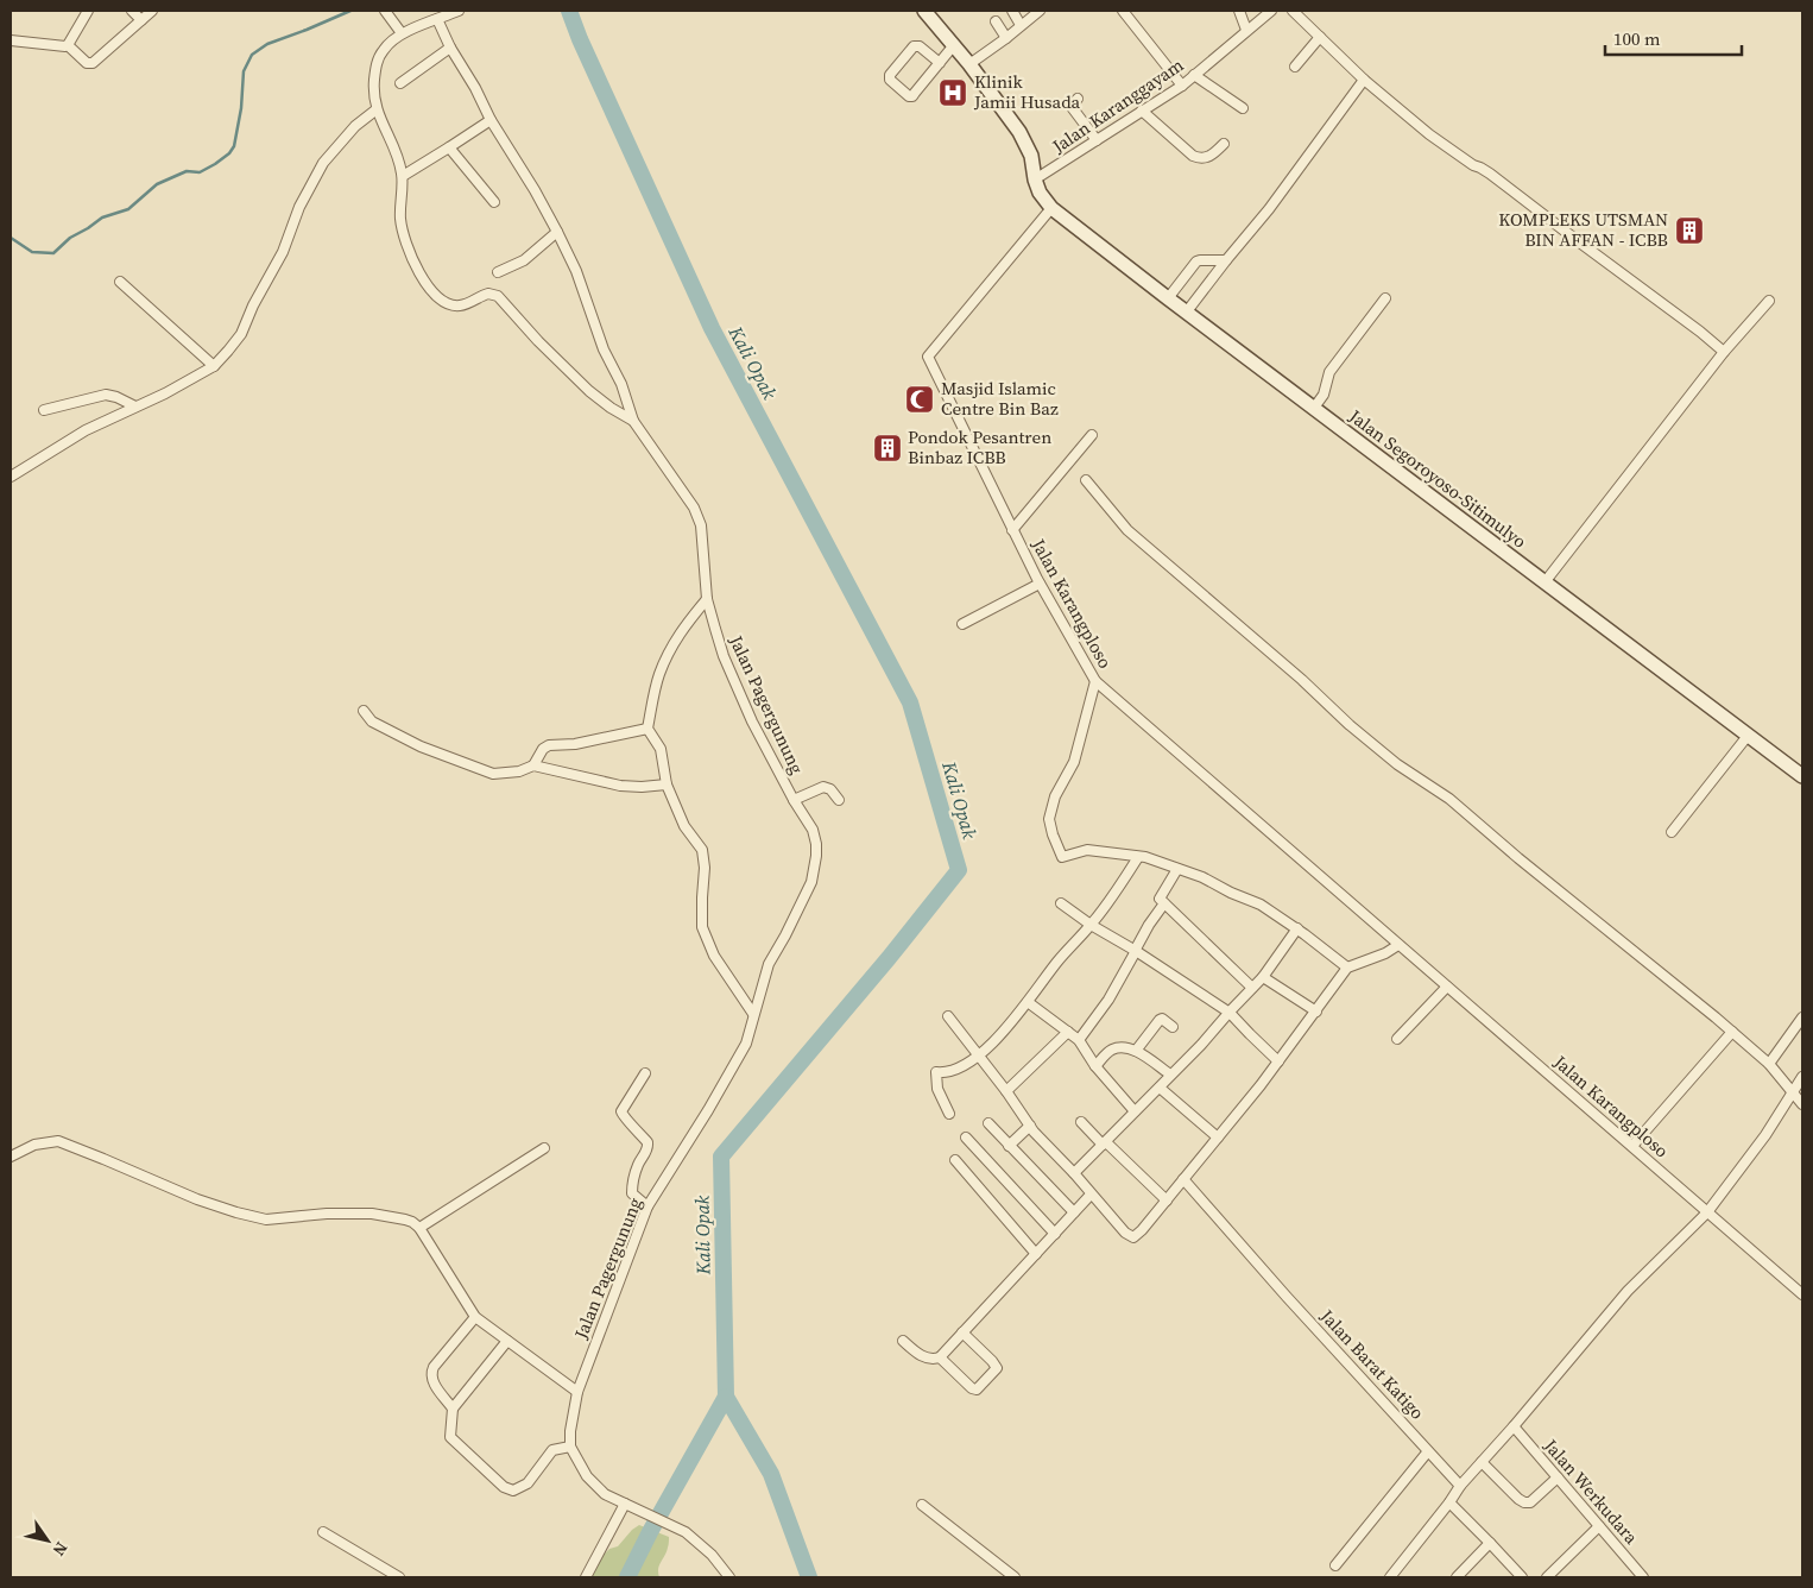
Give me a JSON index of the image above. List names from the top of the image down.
{
  "streets": {
    "main road": ["Jalan Segoroyoso-Sitimulyo"],
    "street": [
      "Jalan Karanggayam",
      "Jalan Karangploso",
      "Jalan Pagergunung",
      "Jalan Barat Katigo",
      "Jalan Werkudara"
    ]
  },
  "crossings": [
    ["Jalan Segoroyoso-Sitimulyo", "Jalan Karangploso"]
  ],
  "water": ["Kali Opak"],
  "places": {
    "hospital": ["Klinik Jamii Husada"],
    "building": ["KOMPLEKS UTSMAN BIN AFFAN - ICBB", "Pondok Pesantren Binbaz ICBB"],
    "mosque": ["Masjid Islamic Centre Bin Baz"]
  },
  "scale_bar": "100 m",
  "north": "bottom right"
}
